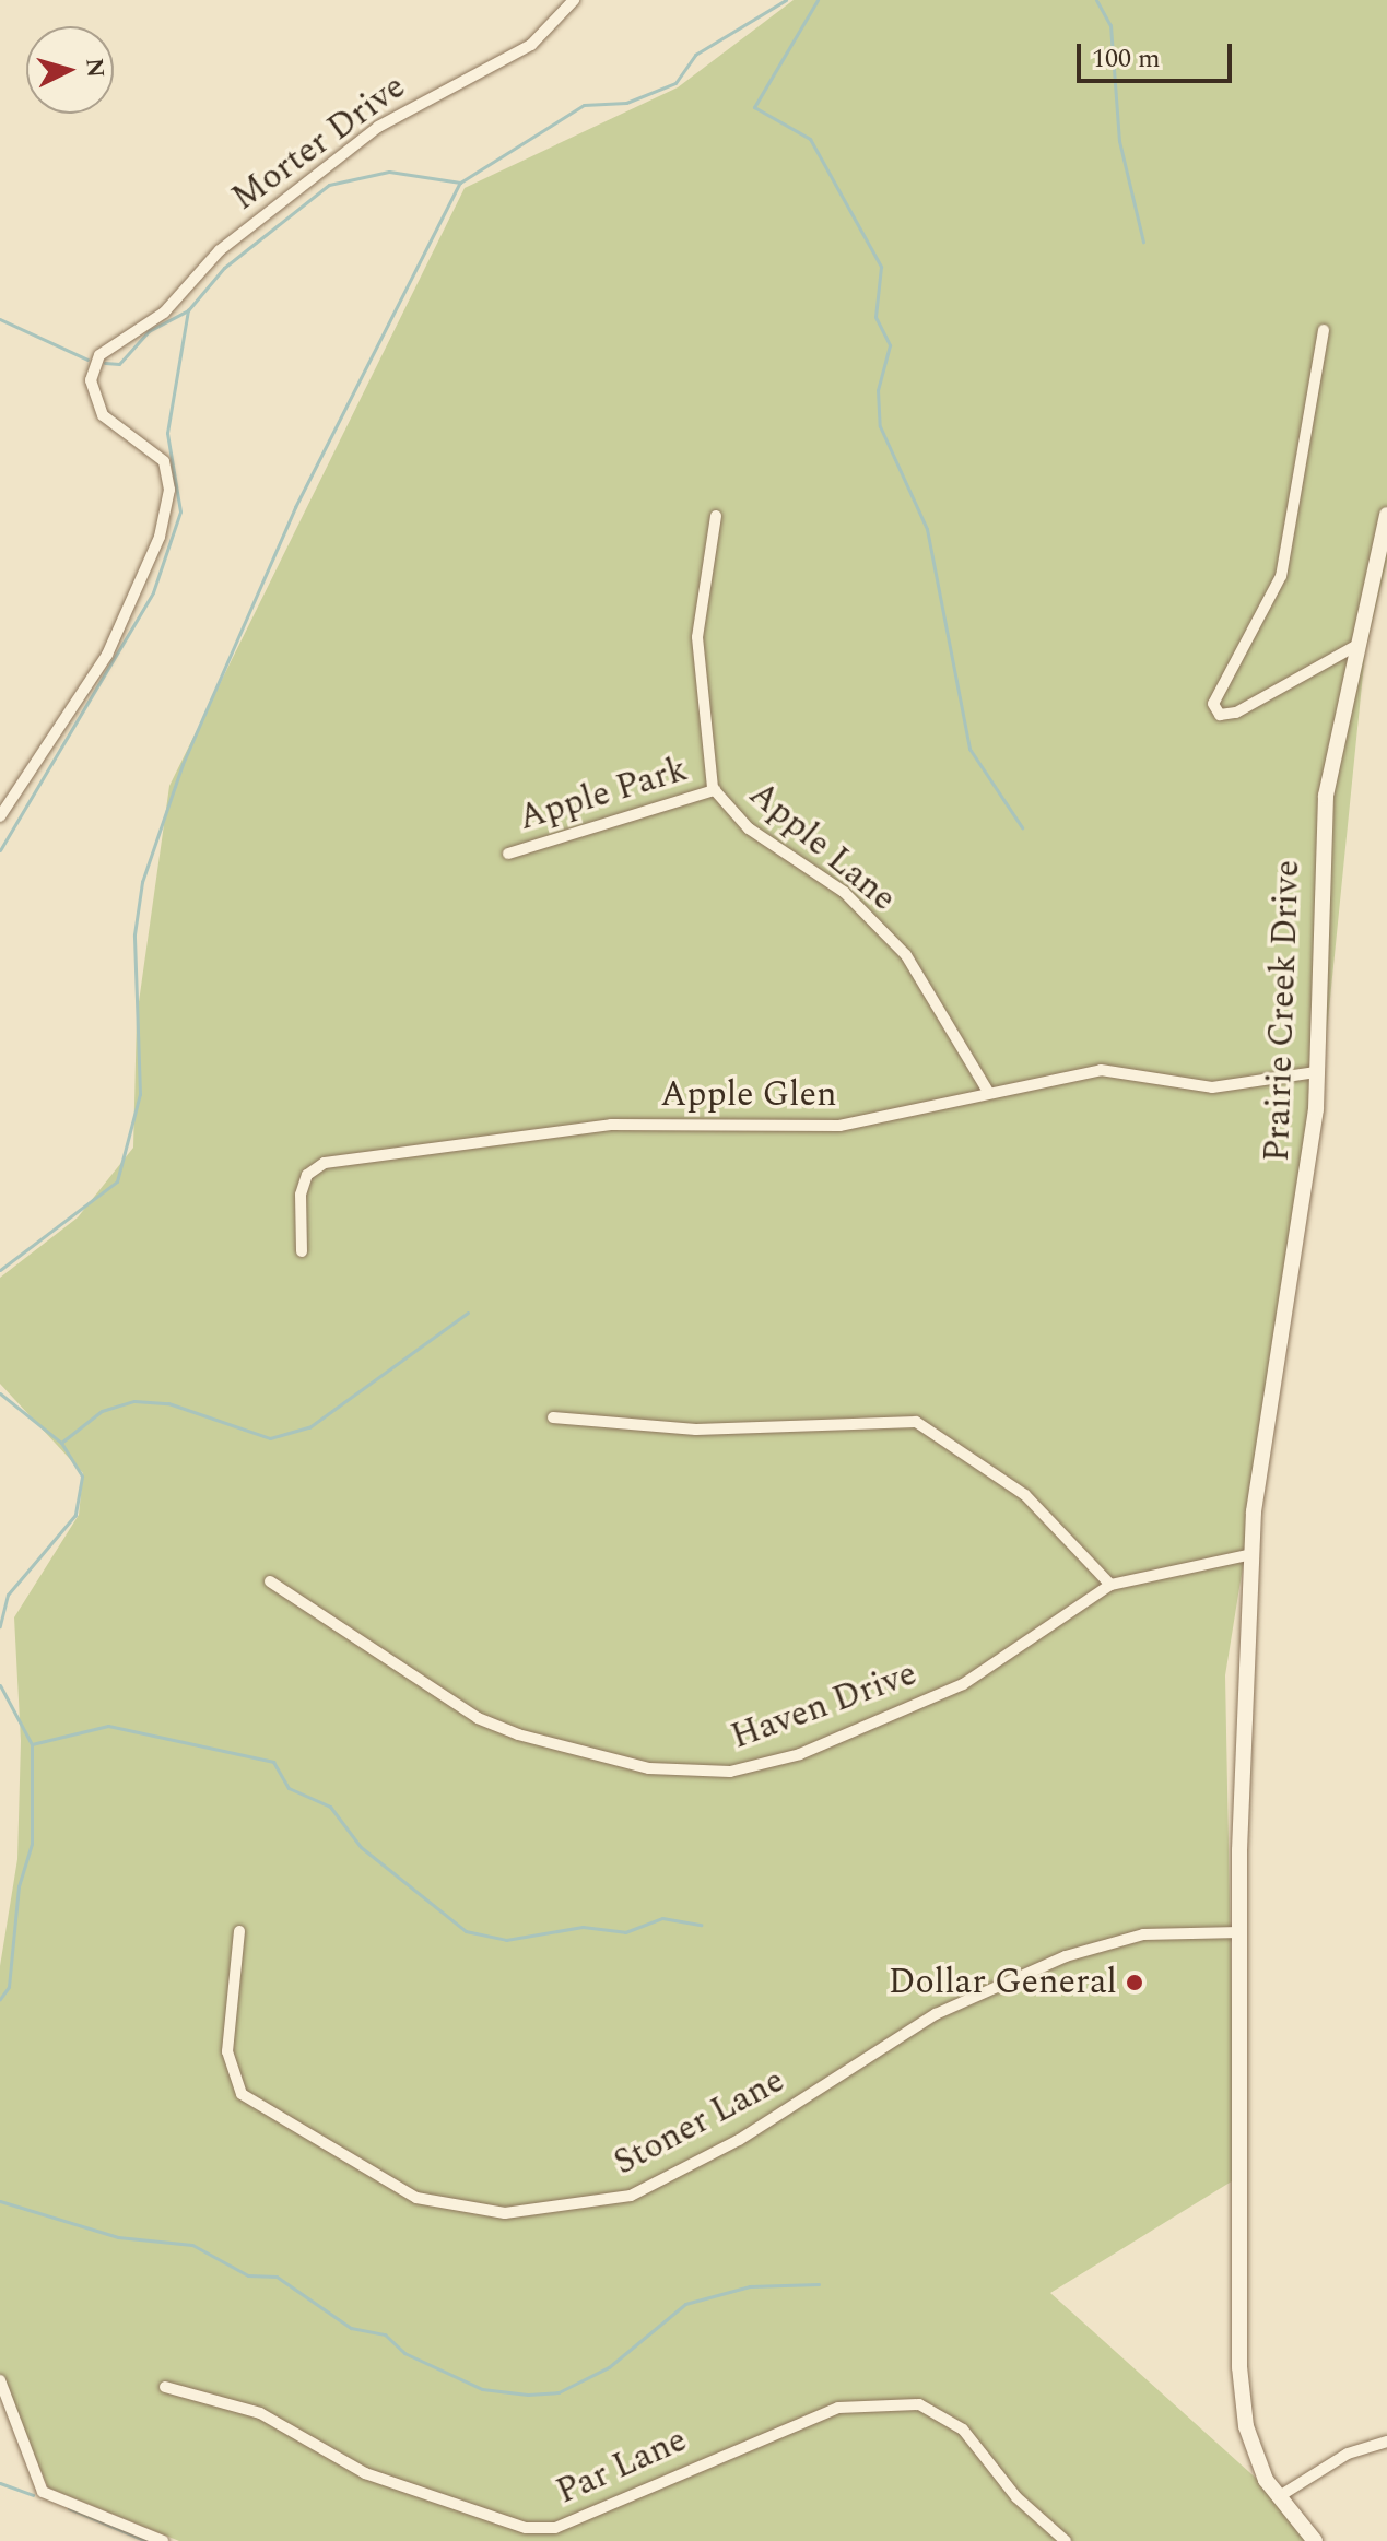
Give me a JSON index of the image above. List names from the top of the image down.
{
  "streets": {
    "main road": ["Prairie Creek Drive"],
    "street": [
      "Morter Drive",
      "Apple Park",
      "Apple Lane",
      "Apple Glen",
      "Haven Drive",
      "Stoner Lane",
      "Par Lane"
    ]
  },
  "crossings": [
    ["Apple Park", "Apple Lane"],
    ["Apple Lane", "Apple Glen"],
    ["Prairie Creek Drive", "Apple Glen"],
    ["Prairie Creek Drive", "Haven Drive"],
    ["Prairie Creek Drive", "Stoner Lane"]
  ],
  "places": ["Dollar General"],
  "scale_bar": "100 m",
  "north": "right"
}
